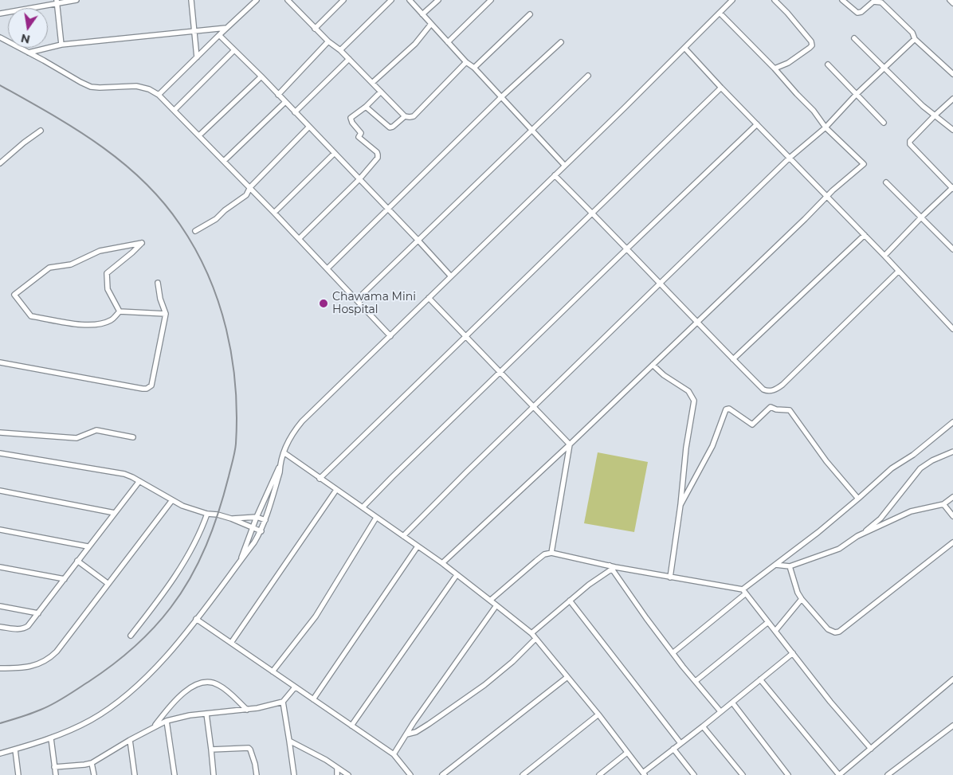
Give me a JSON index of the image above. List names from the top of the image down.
{
  "places": ["Chawama Mini Hospital"],
  "north": "bottom"
}
